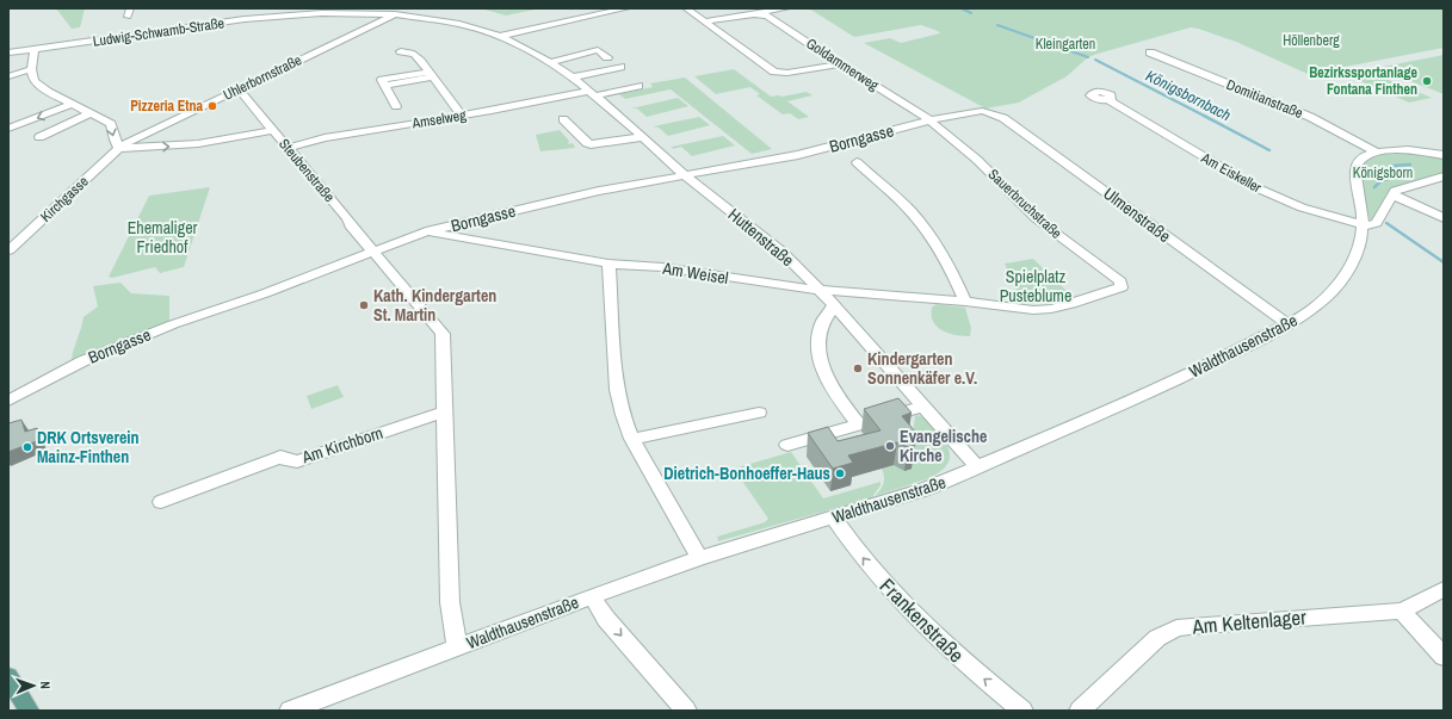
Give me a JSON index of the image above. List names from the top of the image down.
{
  "streets": {
    "street": [
      "Ludwig-Schwamb-Straße",
      "Goldammerweg",
      "Uhlerbornstraße",
      "Domitianstraße",
      "Amselweg",
      "Borngasse",
      "Steubenstraße",
      "Am Eiskeller",
      "Kirchgasse",
      "Sauerbruchstraße",
      "Ulmenstraße",
      "Huttenstraße",
      "Am Weisel",
      "Waldthausenstraße",
      "Am Kirchborn",
      "Frankenstraße",
      "Am Keltenlager"
    ]
  },
  "crossings": [
    ["Ludwig-Schwamb-Straße", "Uhlerbornstraße"],
    ["Ludwig-Schwamb-Straße", "Huttenstraße"],
    ["Goldammerweg", "Borngasse"],
    ["Goldammerweg", "Sauerbruchstraße"],
    ["Uhlerbornstraße", "Steubenstraße"],
    ["Uhlerbornstraße", "Kirchgasse"],
    ["Domitianstraße", "Waldthausenstraße"],
    ["Amselweg", "Steubenstraße"],
    ["Amselweg", "Huttenstraße"],
    ["Borngasse", "Steubenstraße"],
    ["Borngasse", "Sauerbruchstraße"],
    ["Borngasse", "Ulmenstraße"],
    ["Borngasse", "Huttenstraße"],
    ["Borngasse", "Am Weisel"],
    ["Am Eiskeller", "Waldthausenstraße"],
    ["Sauerbruchstraße", "Am Weisel"],
    ["Ulmenstraße", "Waldthausenstraße"],
    ["Huttenstraße", "Am Weisel"],
    ["Huttenstraße", "Waldthausenstraße"],
    ["Waldthausenstraße", "Frankenstraße"]
  ],
  "one_way": ["Frankenstraße"],
  "water": ["Königsbornbach"],
  "parks": [
    "Höllenberg",
    "Kleingarten",
    "Königsborn",
    "Ehemaliger Friedhof",
    "Spielplatz Pusteblume"
  ],
  "places": [
    "Bezirkssportanlage Fontana Finthen",
    "Pizzeria Etna",
    "Kath. Kindergarten St. Martin",
    "Kindergarten Sonnenkäfer e.V.",
    "Evangelische Kirche",
    "DRK Ortsverein Mainz-Finthen",
    "Dietrich-Bonhoeffer-Haus"
  ],
  "north": "right"
}
